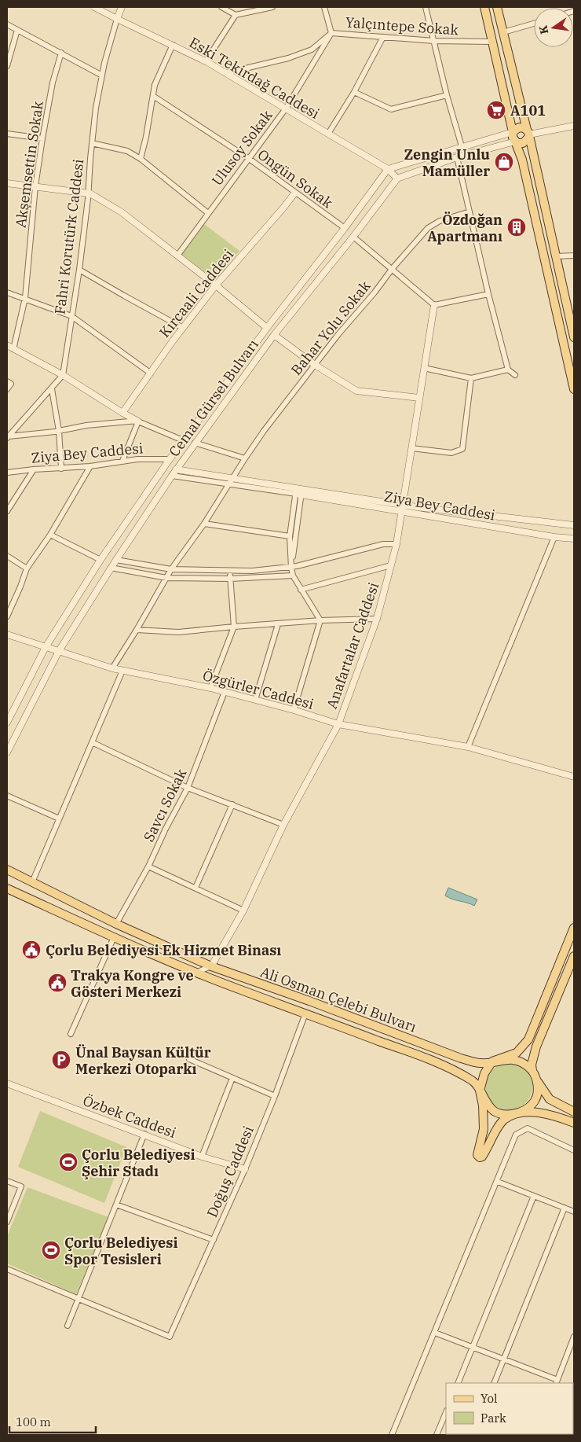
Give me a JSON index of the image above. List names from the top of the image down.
{
  "streets": {
    "main road": ["Ali Osman Çelebi Bulvarı"],
    "street": [
      "Yalçıntepe Sokak",
      "Eski Tekirdağ Caddesi",
      "Ulusoy Sokak",
      "Akşemsettin Sokak",
      "Ongün Sokak",
      "Fahri Korutürk Caddesi",
      "Kırcaali Caddesi",
      "Bahar Yolu Sokak",
      "Cemal Gürsel Bulvarı",
      "Ziya Bey Caddesi",
      "Anafartalar Caddesi",
      "Özgürler Caddesi",
      "Savcı Sokak",
      "Özbek Caddesi",
      "Doğuş Caddesi"
    ]
  },
  "crossings": [
    ["Yalçıntepe Sokak", "Eski Tekirdağ Caddesi"],
    ["Yalçıntepe Sokak", "Ulusoy Sokak"],
    ["Eski Tekirdağ Caddesi", "Ulusoy Sokak"],
    ["Eski Tekirdağ Caddesi", "Fahri Korutürk Caddesi"],
    ["Eski Tekirdağ Caddesi", "Cemal Gürsel Bulvarı"],
    ["Ulusoy Sokak", "Ongün Sokak"],
    ["Ongün Sokak", "Kırcaali Caddesi"],
    ["Ongün Sokak", "Cemal Gürsel Bulvarı"],
    ["Bahar Yolu Sokak", "Ziya Bey Caddesi"],
    ["Bahar Yolu Sokak", "Özgürler Caddesi"],
    ["Cemal Gürsel Bulvarı", "Ziya Bey Caddesi"],
    ["Cemal Gürsel Bulvarı", "Özgürler Caddesi"],
    ["Ziya Bey Caddesi", "Anafartalar Caddesi"],
    ["Anafartalar Caddesi", "Özgürler Caddesi"],
    ["Anafartalar Caddesi", "Ali Osman Çelebi Bulvarı"],
    ["Özgürler Caddesi", "Savcı Sokak"],
    ["Savcı Sokak", "Ali Osman Çelebi Bulvarı"],
    ["Ali Osman Çelebi Bulvarı", "Doğuş Caddesi"],
    ["Özbek Caddesi", "Doğuş Caddesi"]
  ],
  "places": {
    "supermarket": ["A101"],
    "shop": ["Zengin Unlu Mamüller"],
    "building": ["Özdoğan Apartmanı"],
    "public building": ["Çorlu Belediyesi Ek Hizmet Binası", "Trakya Kongre ve Gösteri Merkezi"],
    "parking": ["Ünal Baysan Kültür Merkezi Otoparkı"],
    "sports": ["Çorlu Belediyesi Şehir Stadı", "Çorlu Belediyesi Spor Tesisleri"]
  },
  "legend": ["Yol", "Park"],
  "scale_bar": "100 m",
  "north": "left"
}
